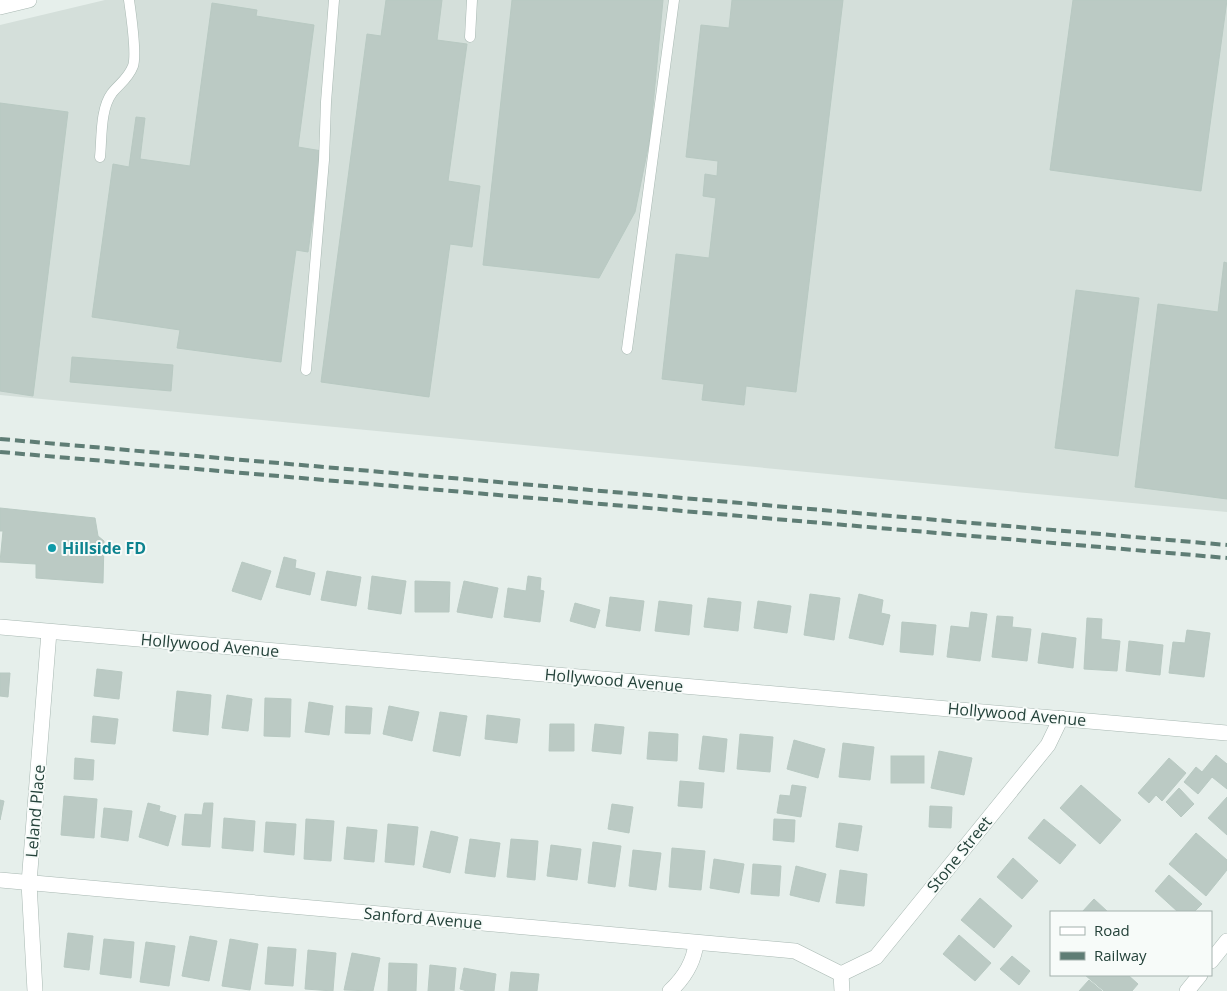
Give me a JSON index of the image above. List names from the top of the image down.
{
  "streets": {
    "street": [
      "Hollywood Avenue",
      "Leland Place",
      "Stone Street",
      "Sanford Avenue"
    ]
  },
  "crossings": [
    ["Hollywood Avenue", "Leland Place"],
    ["Hollywood Avenue", "Stone Street"],
    ["Leland Place", "Sanford Avenue"],
    ["Stone Street", "Sanford Avenue"]
  ],
  "places": ["Hillside FD"],
  "legend": ["Road", "Railway"]
}
